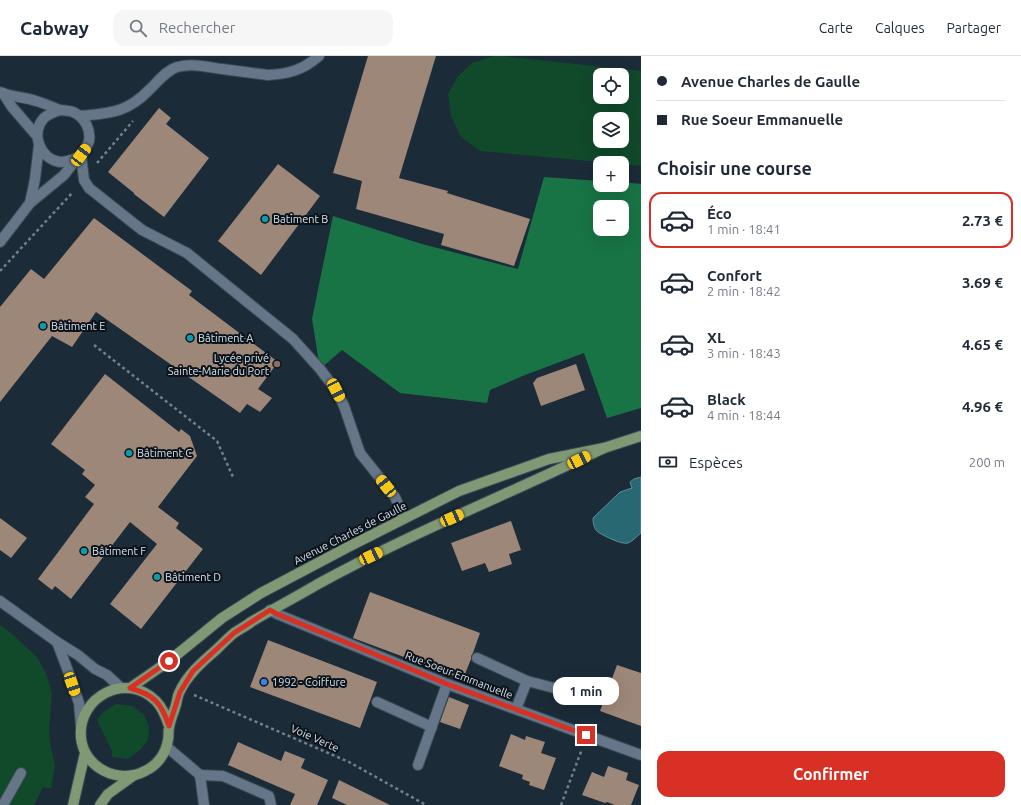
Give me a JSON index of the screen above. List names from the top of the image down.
{
  "streets": {
    "main road": ["Avenue Charles de Gaulle"],
    "street": ["Rue Soeur Emmanuelle"],
    "path": ["Voie Verte"]
  },
  "crossings": [
    ["Avenue Charles de Gaulle", "Rue Soeur Emmanuelle"]
  ],
  "places": [
    "Batiment B",
    "Bâtiment E",
    "Bâtiment A",
    "Lycée privé Sainte-Marie du Port",
    "Bâtiment C",
    "Bâtiment F",
    "Bâtiment D",
    "1992 - Coiffure"
  ],
  "page": {
    "header": "Cabway",
    "search": "Rechercher",
    "nav": ["Carte", "Calques", "Partager"],
    "banner": ["Avenue Charles de Gaulle", "Rue Soeur Emmanuelle"],
    "map_buttons": ["+", "−"],
    "heading": "Choisir une course",
    "list": [
      {
        "name": "Éco",
        "note": "1 min · 18:41",
        "value": "2.73 €"
      },
      {
        "name": "Confort",
        "note": "2 min · 18:42",
        "value": "3.69 €"
      },
      {
        "name": "XL",
        "note": "3 min · 18:43",
        "value": "4.65 €"
      },
      {
        "name": "Black",
        "note": "4 min · 18:44",
        "value": "4.96 €"
      }
    ],
    "pay": ["Espèces", "200 m"],
    "bubble": "1 min",
    "buttons": "Confirmer"
  }
}
